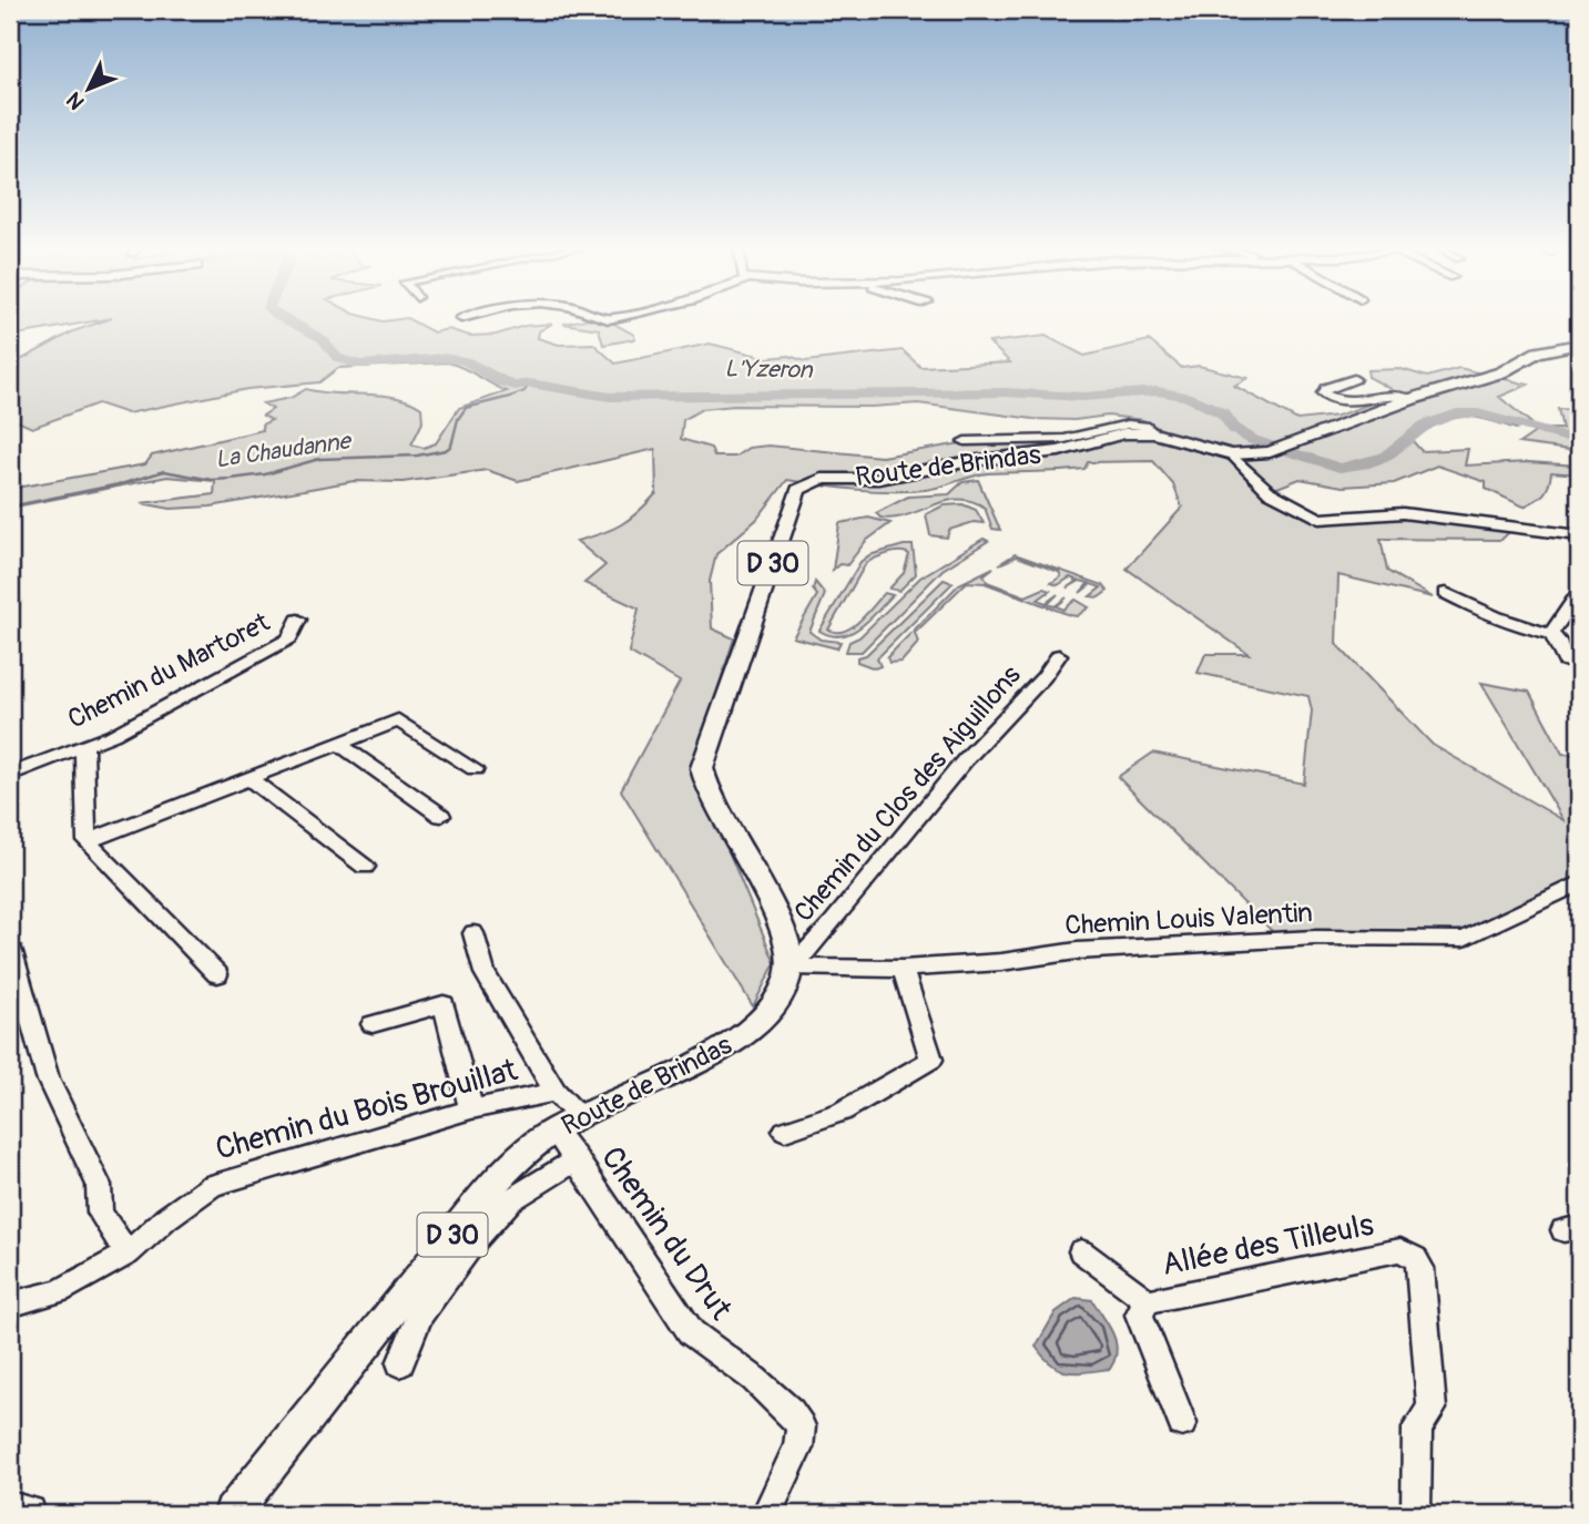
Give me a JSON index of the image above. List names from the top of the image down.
{
  "streets": {
    "main road": ["Route de Brindas", "D 30"],
    "street": [
      "Chemin du Martoret",
      "Chemin du Clos des Aiguillons",
      "Chemin Louis Valentin",
      "Chemin du Bois Brouillat",
      "Chemin du Drut",
      "Allée des Tilleuls"
    ]
  },
  "crossings": [
    ["Route de Brindas", "D 30"],
    ["Route de Brindas", "Chemin du Clos des Aiguillons"],
    ["Route de Brindas", "Chemin Louis Valentin"],
    ["Route de Brindas", "Chemin du Bois Brouillat"],
    ["Route de Brindas", "Chemin du Drut"],
    ["Chemin du Clos des Aiguillons", "Chemin Louis Valentin"],
    ["Chemin du Bois Brouillat", "Chemin du Drut"]
  ],
  "water": ["L'Yzeron", "La Chaudanne"],
  "north": "bottom left"
}
